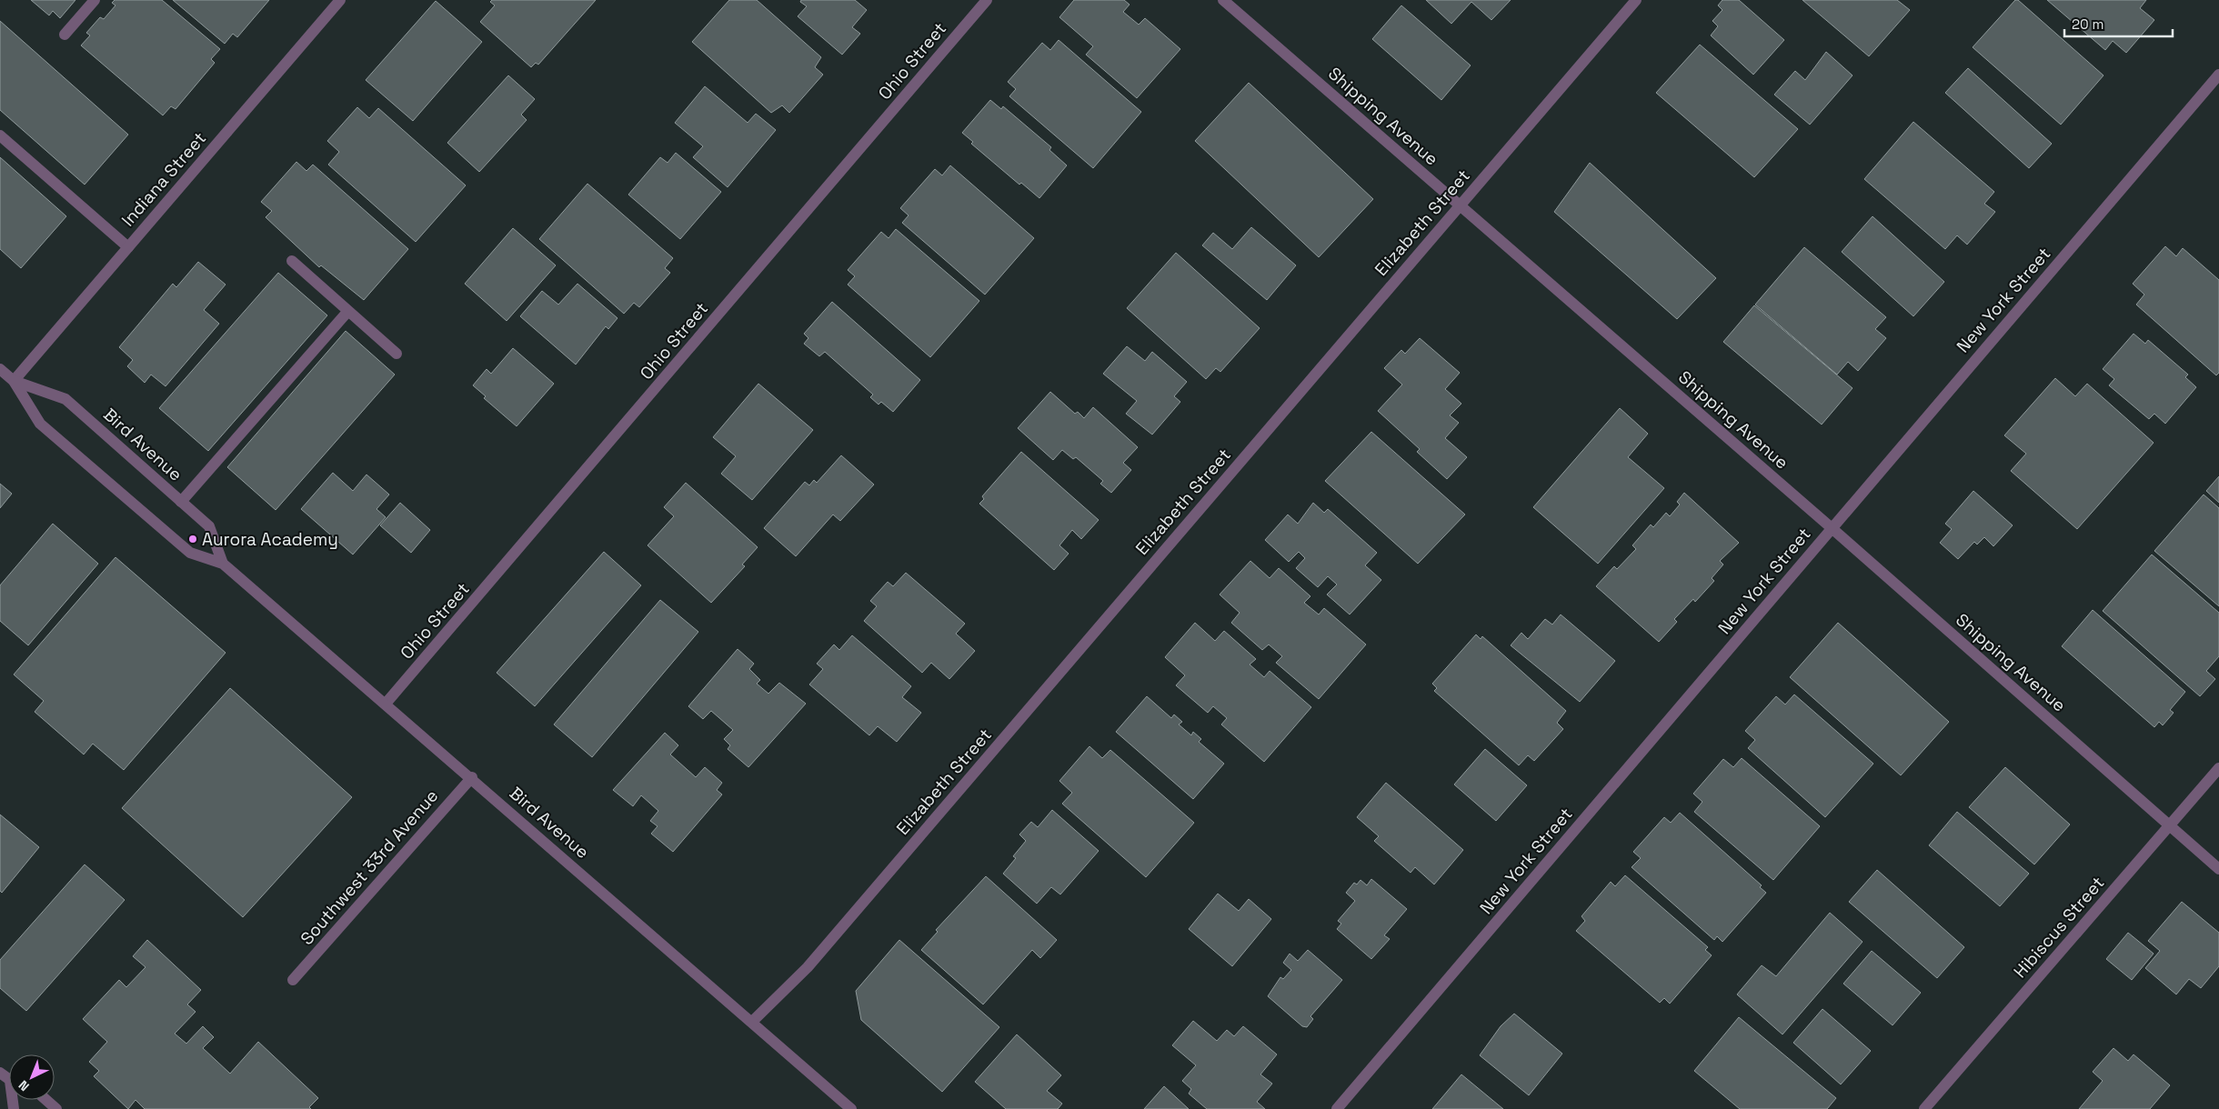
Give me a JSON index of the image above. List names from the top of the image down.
{
  "streets": {
    "street": [
      "Ohio Street",
      "Shipping Avenue",
      "Indiana Street",
      "Elizabeth Street",
      "New York Street",
      "Bird Avenue",
      "Southwest 33rd Avenue",
      "Hibiscus Street"
    ]
  },
  "crossings": [
    ["Ohio Street", "Bird Avenue"],
    ["Shipping Avenue", "Elizabeth Street"],
    ["Shipping Avenue", "New York Street"],
    ["Shipping Avenue", "Hibiscus Street"],
    ["Indiana Street", "Bird Avenue"],
    ["Elizabeth Street", "Bird Avenue"],
    ["Bird Avenue", "Southwest 33rd Avenue"]
  ],
  "places": ["Aurora Academy"],
  "scale_bar": "20 m",
  "north": "bottom left"
}
